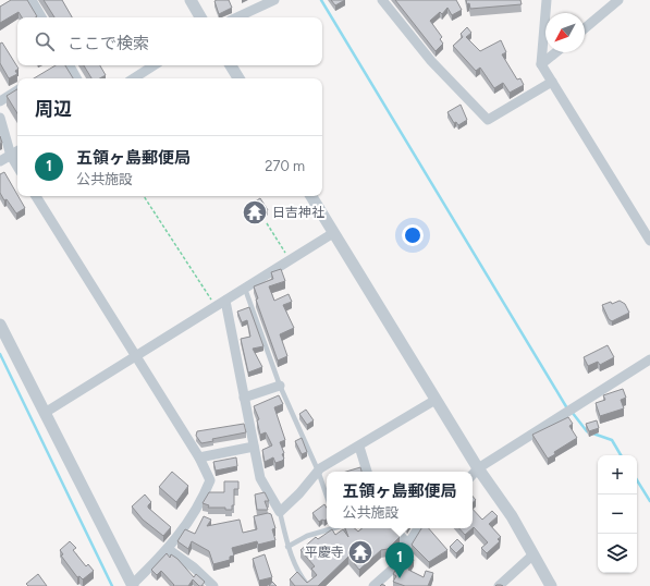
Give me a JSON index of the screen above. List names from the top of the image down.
{
  "places": {
    "temple": ["日吉神社", "平慶寺"]
  },
  "north": "bottom left",
  "page": {
    "search": "ここで検索",
    "heading": "周辺",
    "list": [
      {
        "mark": "1",
        "name": "五領ヶ島郵便局",
        "note": "公共施設",
        "value": "270 m"
      }
    ],
    "map_buttons": ["+", "−"],
    "popup": ["五領ヶ島郵便局", "公共施設"],
    "pins": "1"
  }
}
